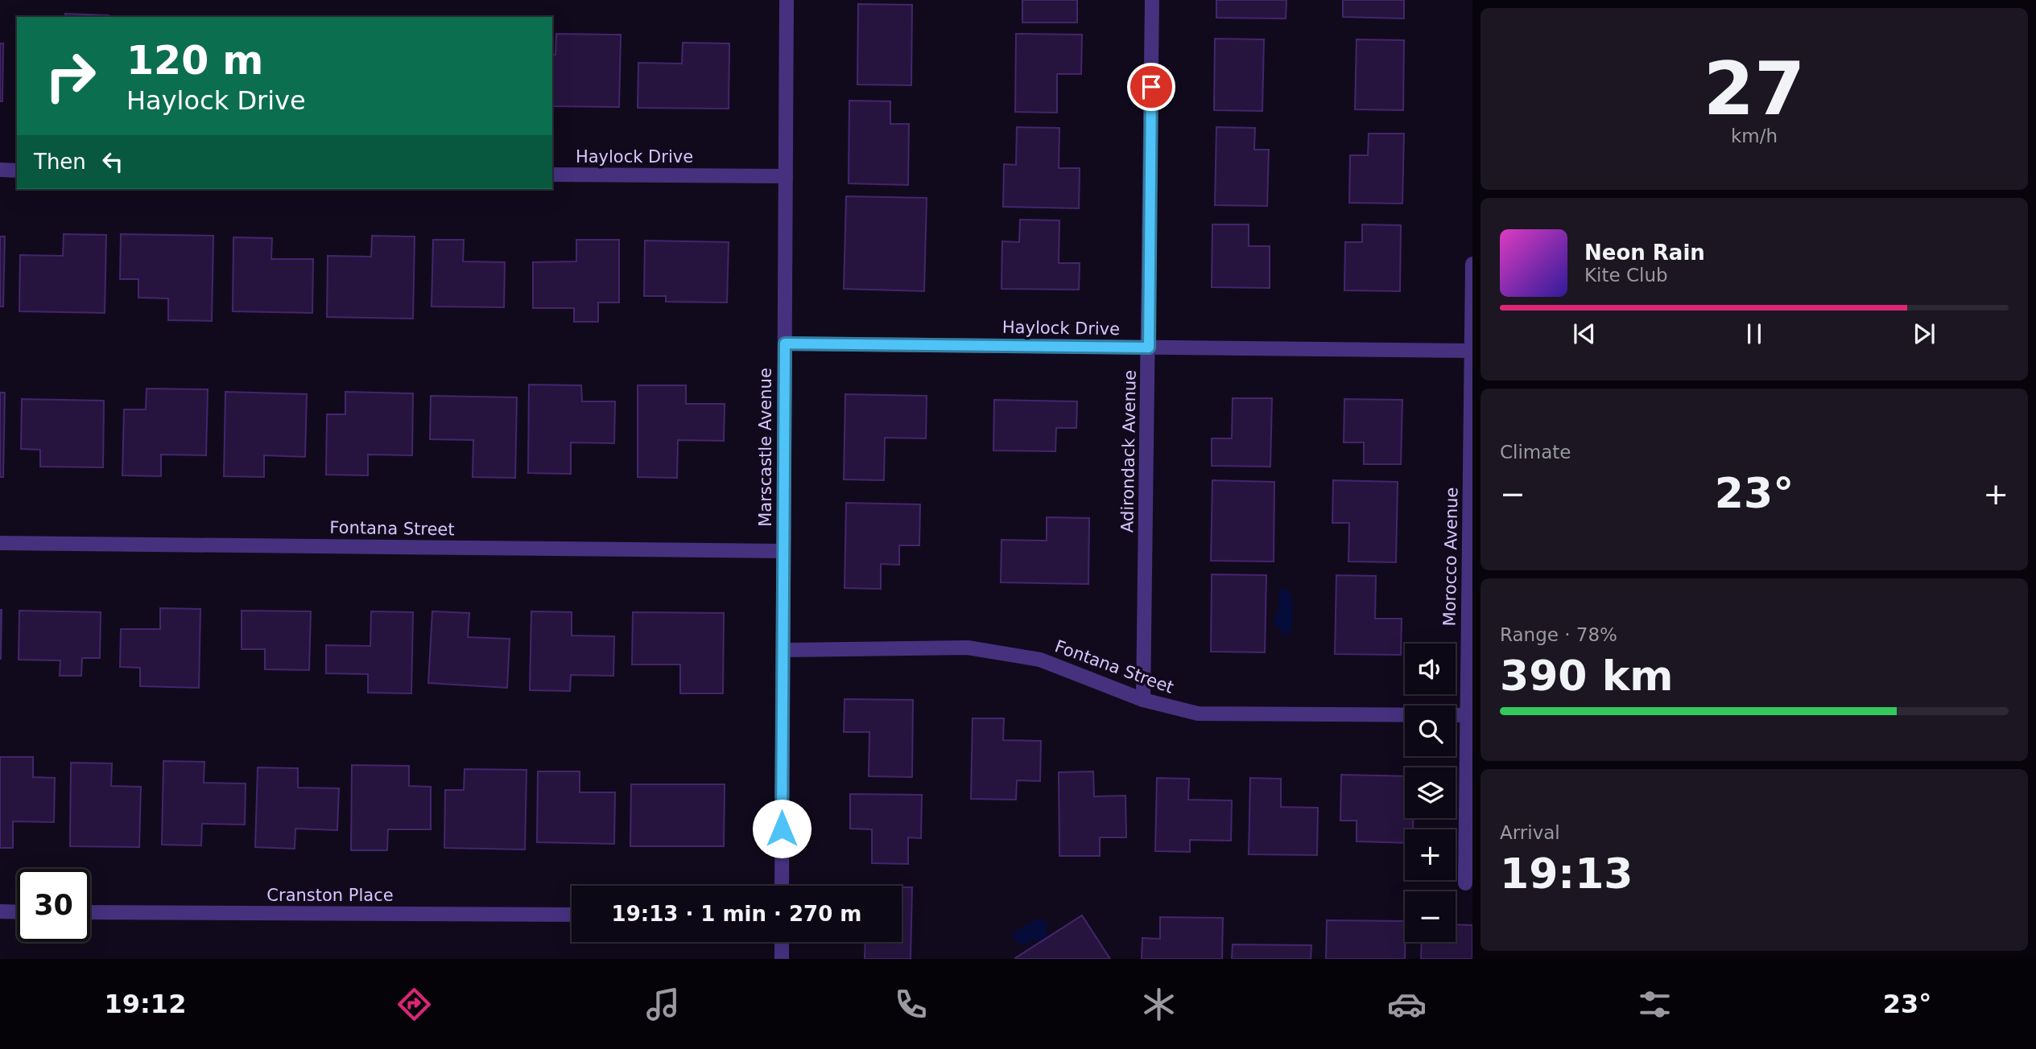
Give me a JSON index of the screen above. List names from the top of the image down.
{
  "streets": {
    "street": [
      "Haylock Drive",
      "Marscastle Avenue",
      "Adirondack Avenue",
      "Fontana Street",
      "Morocco Avenue",
      "Cranston Place"
    ]
  },
  "crossings": [
    ["Haylock Drive", "Marscastle Avenue"],
    ["Haylock Drive", "Adirondack Avenue"],
    ["Haylock Drive", "Morocco Avenue"],
    ["Marscastle Avenue", "Fontana Street"],
    ["Adirondack Avenue", "Fontana Street"],
    ["Fontana Street", "Morocco Avenue"]
  ],
  "page": {
    "tile": [
      ["27", "km/h"],
      "Climate",
      ["Range · 78%", "390 km"],
      ["Arrival", "19:13"]
    ],
    "turn": ["120 m", "Haylock Drive"],
    "then": "Then",
    "song": ["Neon Rain", "Kite Club"],
    "heat": ["−", "23°", "+"],
    "map_buttons": ["+", "−"],
    "limit": "30",
    "trip": "19:13 · 1 min · 270 m",
    "tabs": ["19:12", "23°"]
  }
}
